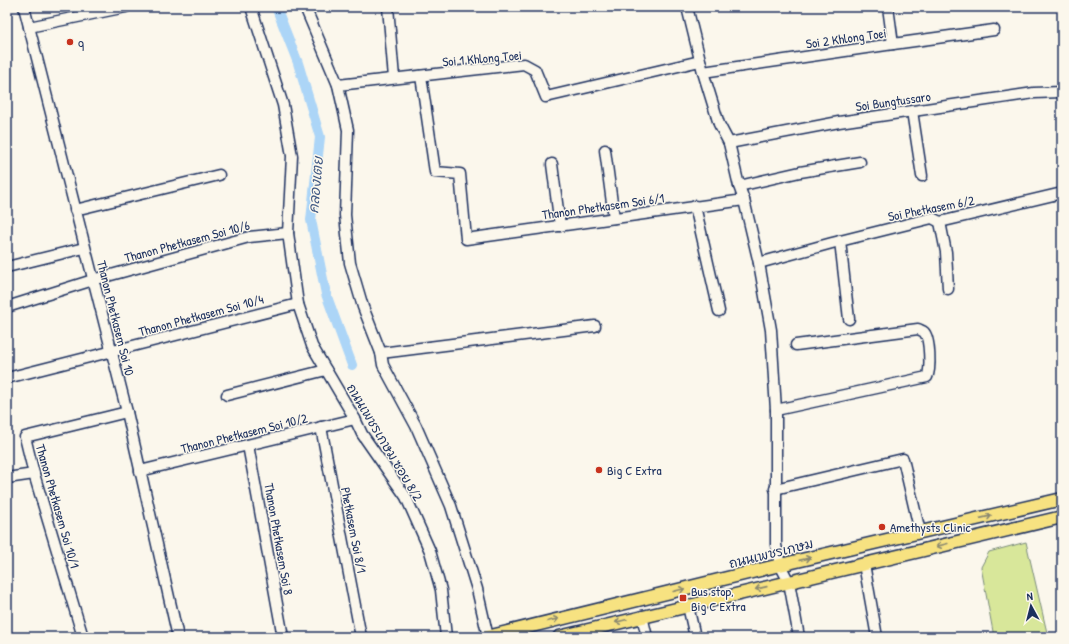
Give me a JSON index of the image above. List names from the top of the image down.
{
  "streets": {
    "main road": ["ถนนเพชรเกษม"],
    "street": [
      "Soi 2 Khlong Toei",
      "Soi 1 Khlong Toei",
      "Soi Bungtussaro",
      "Thanon Phetkasem Soi 6/1",
      "Soi Phetkasem 6/2",
      "Thanon Phetkasem Soi 10/6",
      "Thanon Phetkasem Soi 10/4",
      "Thanon Phetkasem Soi 10",
      "Thanon Phetkasem Soi 10/2",
      "ถนนเพชรเกษม ซอย 8/2",
      "Thanon Phetkasem Soi 10/1",
      "Phetkasem Soi 8/1",
      "Thanon Phetkasem Soi 8"
    ]
  },
  "crossings": [
    ["Soi 1 Khlong Toei", "Thanon Phetkasem Soi 6/1"],
    ["Thanon Phetkasem Soi 10/6", "Thanon Phetkasem Soi 10"],
    ["Thanon Phetkasem Soi 10/6", "ถนนเพชรเกษม ซอย 8/2"],
    ["Thanon Phetkasem Soi 10/4", "Thanon Phetkasem Soi 10"],
    ["Thanon Phetkasem Soi 10/4", "ถนนเพชรเกษม ซอย 8/2"],
    ["Thanon Phetkasem Soi 10", "Thanon Phetkasem Soi 10/2"],
    ["Thanon Phetkasem Soi 10", "Thanon Phetkasem Soi 10/1"],
    ["Thanon Phetkasem Soi 10/2", "ถนนเพชรเกษม ซอย 8/2"],
    ["Thanon Phetkasem Soi 10/2", "Phetkasem Soi 8/1"],
    ["Thanon Phetkasem Soi 10/2", "Thanon Phetkasem Soi 8"]
  ],
  "water": ["คลองเตย"],
  "places": {
    "other": ["q", "Big C Extra", "Amethysts Clinic"],
    "transit": ["Bus stop, Big C Extra"]
  },
  "north": "top"
}
